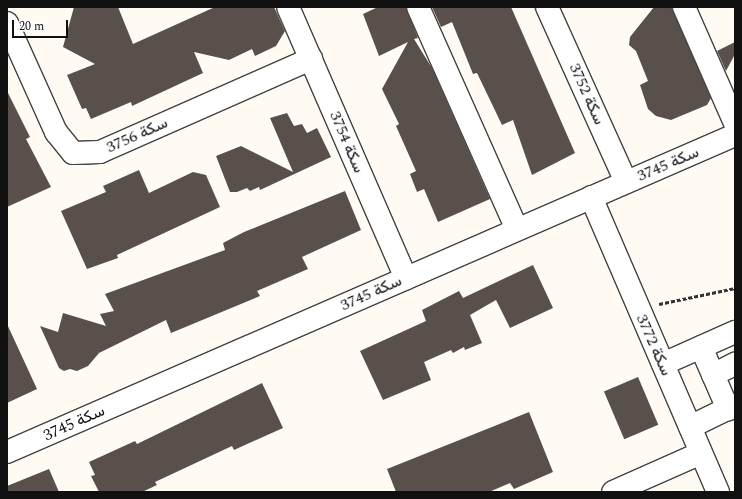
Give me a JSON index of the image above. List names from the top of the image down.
{
  "streets": {
    "street": [
      "سكة 3752",
      "سكة 3756",
      "سكة 3754",
      "سكة 3745",
      "سكة 3772"
    ]
  },
  "crossings": [
    ["سكة 3752", "سكة 3745"],
    ["سكة 3756", "سكة 3754"],
    ["سكة 3754", "سكة 3745"],
    ["سكة 3745", "سكة 3772"]
  ],
  "scale_bar": "20 m"
}
